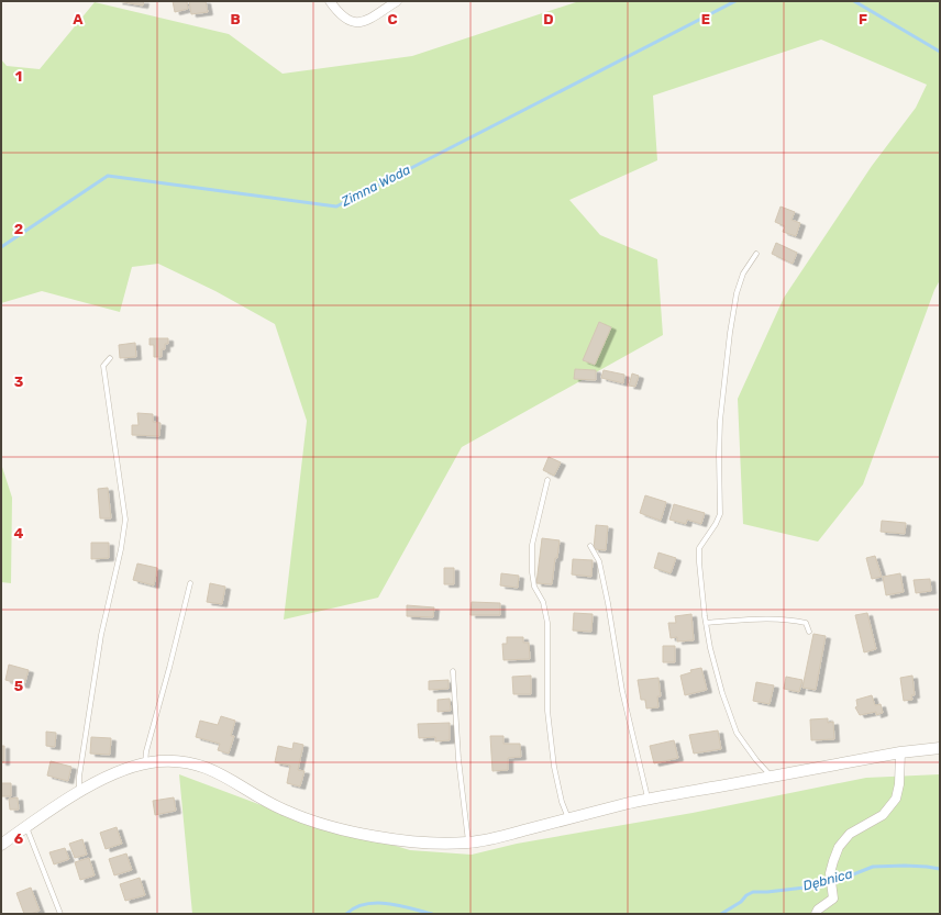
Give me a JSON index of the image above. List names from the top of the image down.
{
  "water": ["Zimna Woda", "Dębnica"],
  "grid": {
    "columns": [
      "A",
      "B",
      "C",
      "D",
      "E",
      "F"
    ],
    "rows": [
      "1",
      "2",
      "3",
      "4",
      "5",
      "6"
    ]
  }
}
